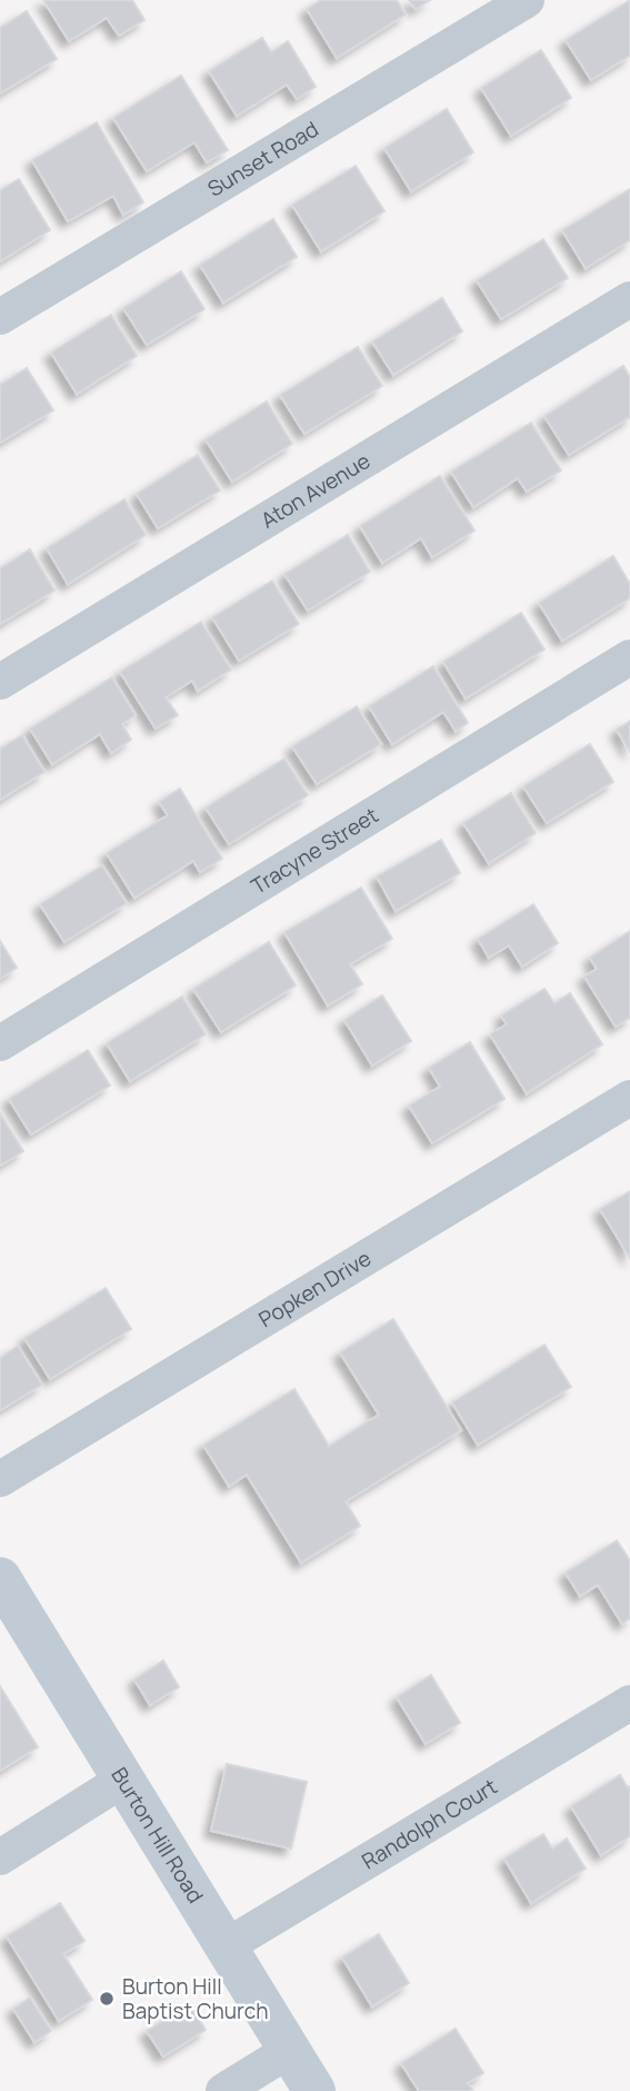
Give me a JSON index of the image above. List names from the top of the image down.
{
  "streets": {
    "street": [
      "Sunset Road",
      "Aton Avenue",
      "Tracyne Street",
      "Popken Drive",
      "Randolph Court",
      "Burton Hill Road"
    ]
  },
  "crossings": [
    ["Randolph Court", "Burton Hill Road"]
  ],
  "places": ["Burton Hill Baptist Church"]
}
